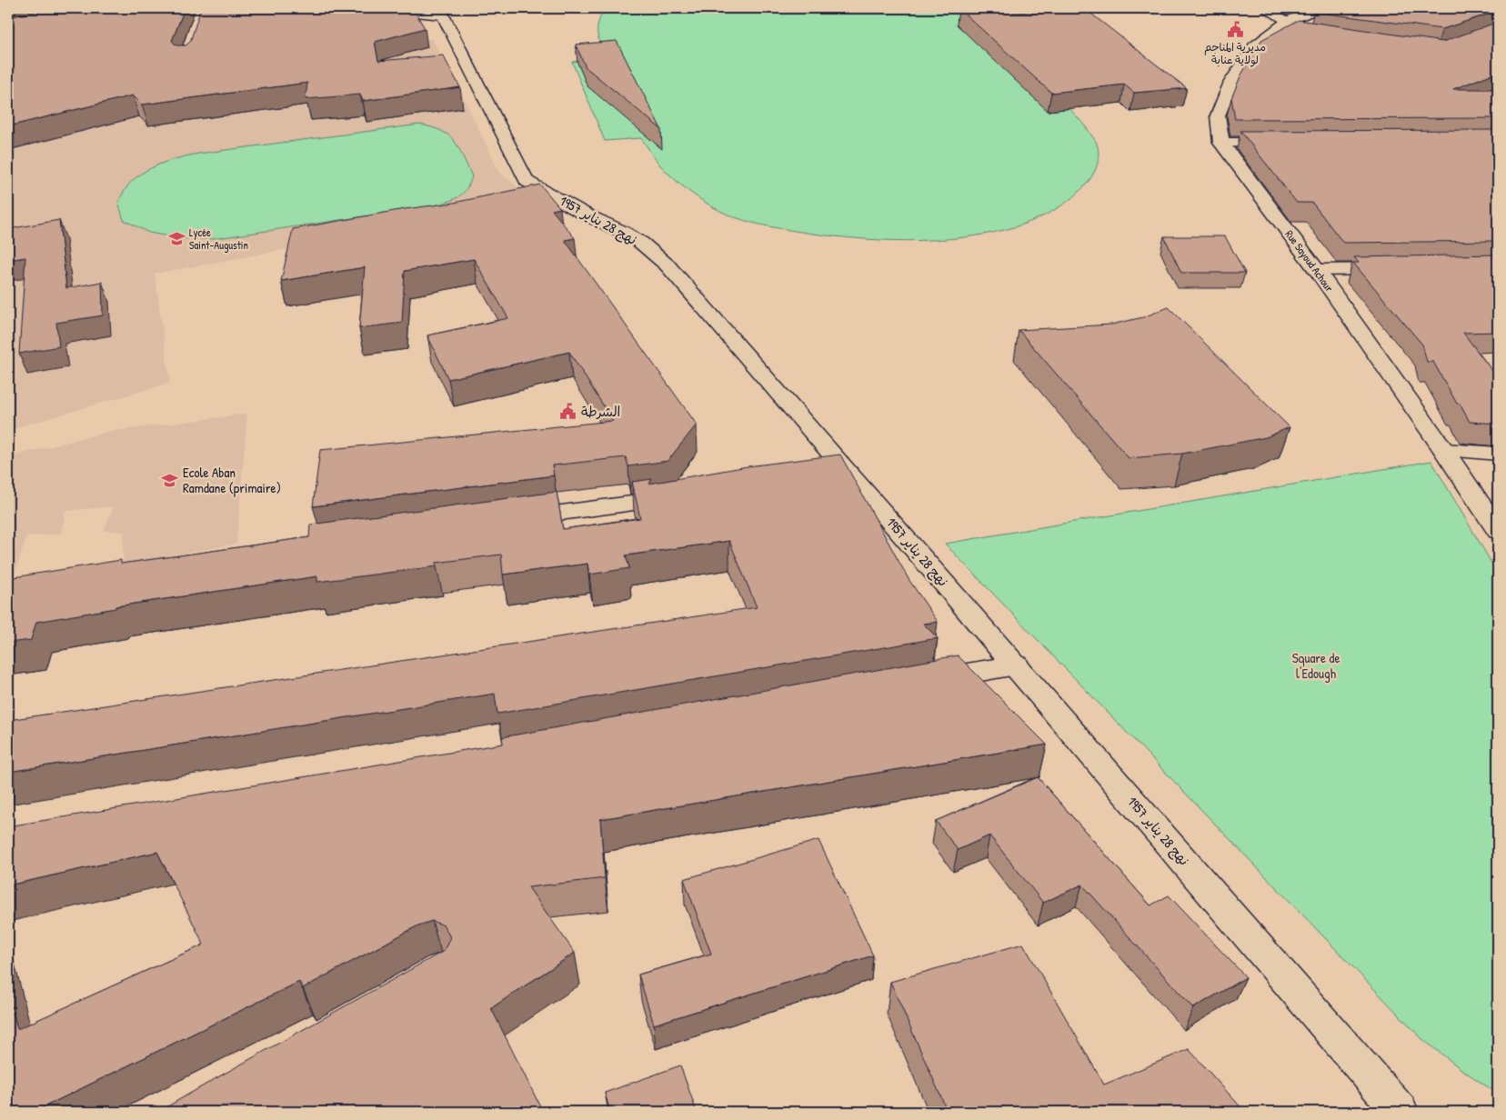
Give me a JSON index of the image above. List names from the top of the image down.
{
  "streets": {
    "street": ["نهج 28 يناير 1957", "Rue Sayoud Achour"]
  },
  "parks": ["Square de l'Edough"],
  "places": {
    "public building": ["مديرية المناجم لولاية عنابة", "الشرطة"],
    "school or university": ["Lycée Saint-Augustin", "Ecole Aban Ramdane (primaire)"]
  }
}
